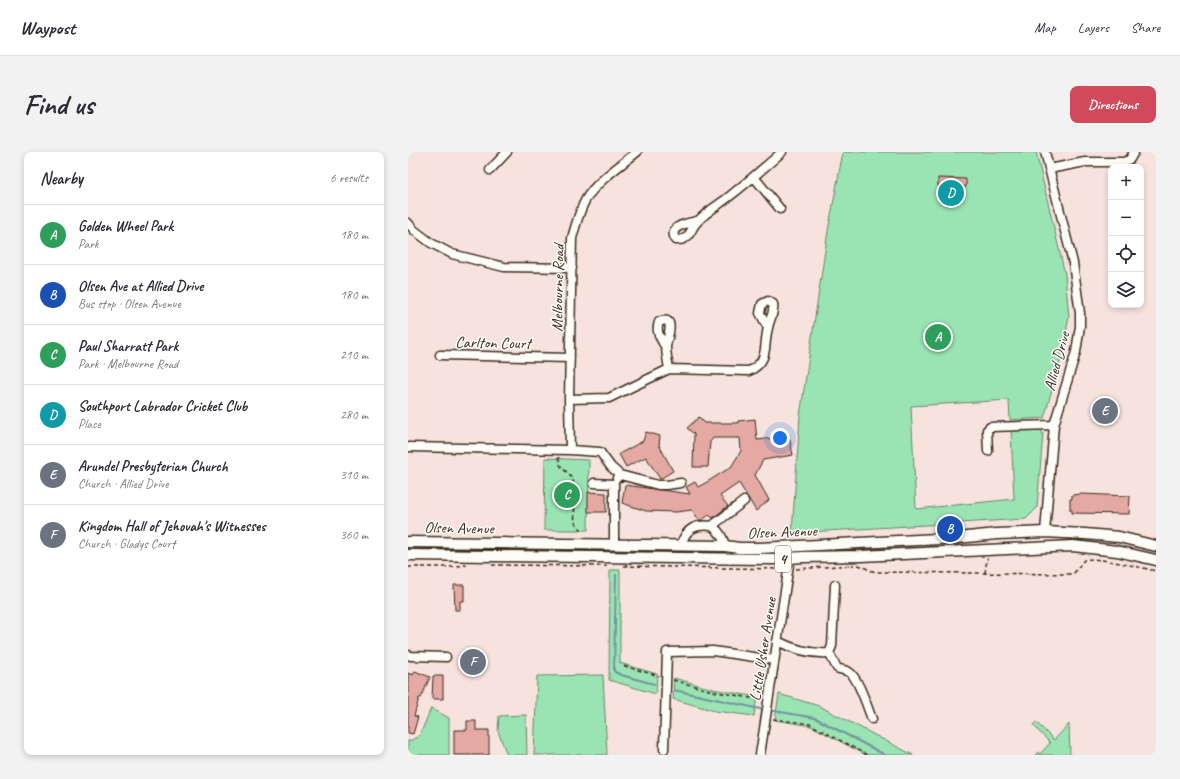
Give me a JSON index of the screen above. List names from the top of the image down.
{
  "streets": {
    "main road": ["Olsen Avenue", "4"],
    "street": [
      "Melbourne Road",
      "Carlton Court",
      "Allied Drive",
      "Little Usher Avenue"
    ]
  },
  "crossings": [
    ["Melbourne Road", "Carlton Court"],
    ["Allied Drive", "Olsen Avenue"],
    ["Olsen Avenue", "Little Usher Avenue"]
  ],
  "page": {
    "header": "Waypost",
    "nav": ["Map", "Layers", "Share"],
    "buttons": "Directions",
    "title": "Find us",
    "heading": ["Nearby", "6 results"],
    "map_buttons": ["+", "−"],
    "pins": [
      "D",
      "A",
      "E",
      "C",
      "B",
      "F"
    ],
    "list": [
      {
        "mark": "A",
        "name": "Golden Wheel Park",
        "note": "Park",
        "value": "180 m"
      },
      {
        "mark": "B",
        "name": "Olsen Ave at Allied Drive",
        "note": "Bus stop · Olsen Avenue",
        "value": "180 m"
      },
      {
        "mark": "C",
        "name": "Paul Sharratt Park",
        "note": "Park · Melbourne Road",
        "value": "210 m"
      },
      {
        "mark": "D",
        "name": "Southport Labrador Cricket Club",
        "note": "Place",
        "value": "280 m"
      },
      {
        "mark": "E",
        "name": "Arundel Presbyterian Church",
        "note": "Church · Allied Drive",
        "value": "310 m"
      },
      {
        "mark": "F",
        "name": "Kingdom Hall of Jehovah's Witnesses",
        "note": "Church · Gladys Court",
        "value": "360 m"
      }
    ]
  }
}
